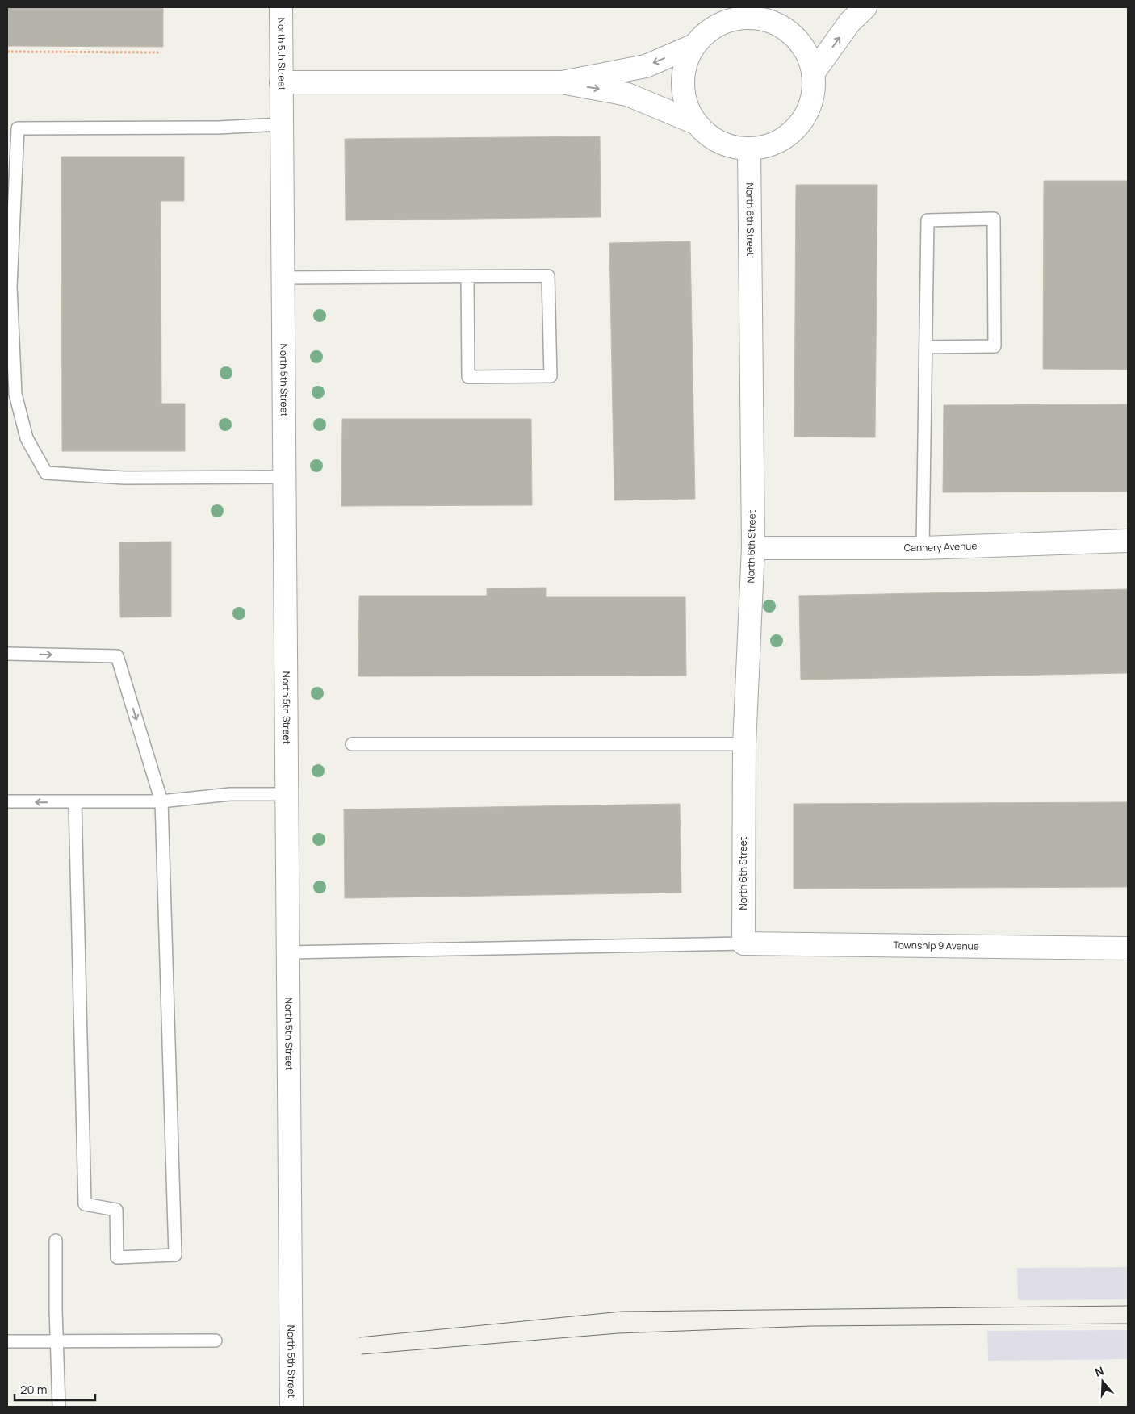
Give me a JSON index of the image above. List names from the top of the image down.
{
  "streets": {
    "street": [
      "North 5th Street",
      "North 6th Street",
      "Cannery Avenue",
      "Township 9 Avenue"
    ]
  },
  "crossings": [
    ["North 6th Street", "Cannery Avenue"],
    ["North 6th Street", "Township 9 Avenue"]
  ],
  "scale_bar": "20 m",
  "north": "top"
}
